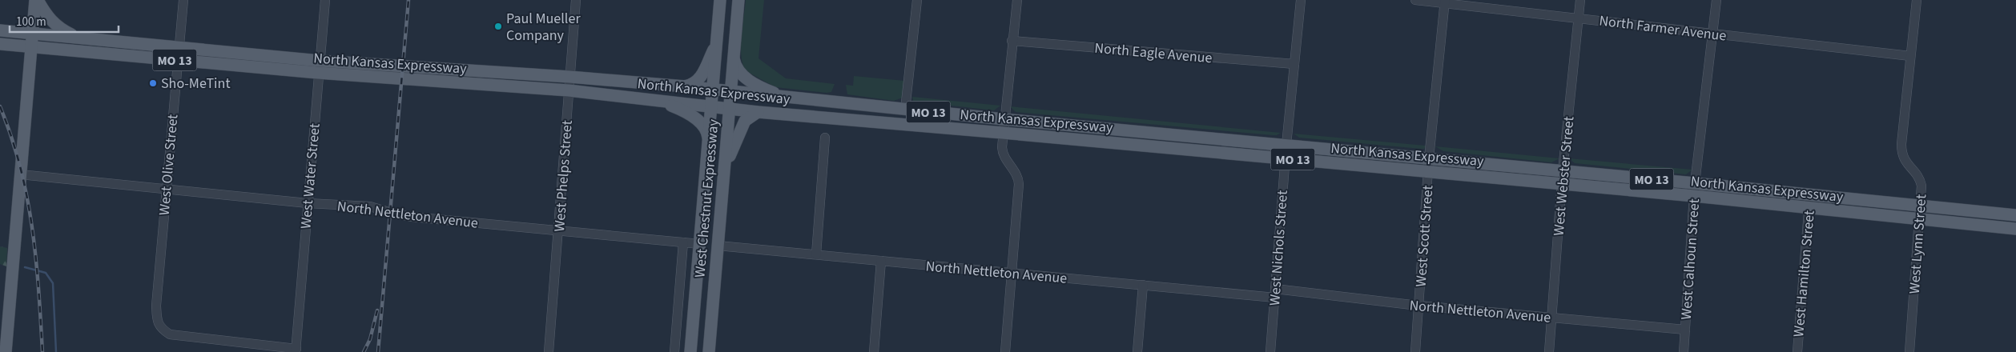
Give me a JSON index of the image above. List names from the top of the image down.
{
  "streets": {
    "main road": ["MO 13", "North Kansas Expressway", "West Chestnut Expressway"],
    "street": [
      "North Farmer Avenue",
      "North Eagle Avenue",
      "West Olive Street",
      "West Water Street",
      "West Phelps Street",
      "West Webster Street",
      "North Nettleton Avenue",
      "West Scott Street",
      "West Lynn Street",
      "West Nichols Street",
      "West Calhoun Street",
      "West Hamilton Street"
    ]
  },
  "crossings": [
    ["North Farmer Avenue", "West Webster Street"],
    ["North Farmer Avenue", "West Scott Street"],
    ["North Farmer Avenue", "West Lynn Street"],
    ["North Farmer Avenue", "West Calhoun Street"],
    ["North Eagle Avenue", "West Nichols Street"],
    ["MO 13", "North Kansas Expressway"],
    ["North Kansas Expressway", "West Olive Street"],
    ["North Kansas Expressway", "West Water Street"],
    ["North Kansas Expressway", "West Phelps Street"],
    ["North Kansas Expressway", "West Webster Street"],
    ["North Kansas Expressway", "West Chestnut Expressway"],
    ["North Kansas Expressway", "West Scott Street"],
    ["North Kansas Expressway", "West Lynn Street"],
    ["North Kansas Expressway", "West Nichols Street"],
    ["North Kansas Expressway", "West Calhoun Street"],
    ["North Kansas Expressway", "West Hamilton Street"],
    ["West Olive Street", "West Water Street"],
    ["West Olive Street", "North Nettleton Avenue"],
    ["West Water Street", "North Nettleton Avenue"],
    ["West Phelps Street", "North Nettleton Avenue"],
    ["West Webster Street", "North Nettleton Avenue"],
    ["West Chestnut Expressway", "North Nettleton Avenue"],
    ["North Nettleton Avenue", "West Scott Street"],
    ["North Nettleton Avenue", "West Nichols Street"],
    ["North Nettleton Avenue", "West Calhoun Street"]
  ],
  "places": ["Paul Mueller Company", "Sho-MeTint"],
  "scale_bar": "100 m"
}
